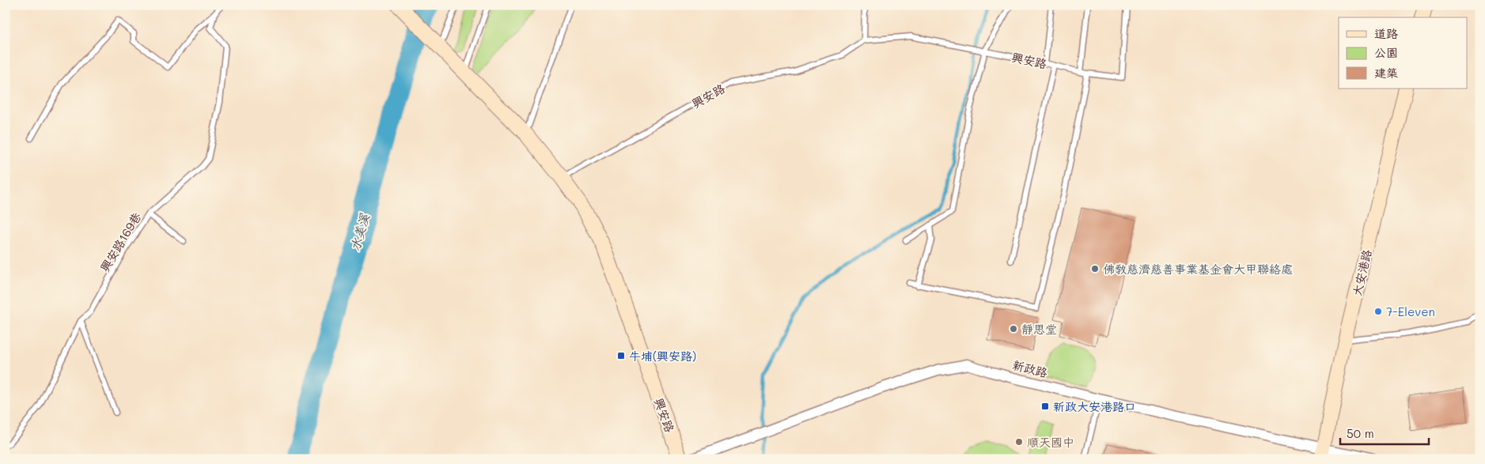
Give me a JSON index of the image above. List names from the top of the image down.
{
  "streets": {
    "street": ["興安路", "大安港路", "新政路"],
    "lane": ["興安路169巷"]
  },
  "crossings": [
    ["大安港路", "新政路"]
  ],
  "water": ["水美溪"],
  "places": {
    "other": [
      "佛教慈濟慈善事業基金會大甲聯絡處",
      "7-Eleven",
      "靜思堂",
      "順天國中"
    ],
    "transit": ["牛埔(興安路)", "新政大安港路口"]
  },
  "legend": ["道路", "公園", "建築"],
  "scale_bar": "50 m"
}
